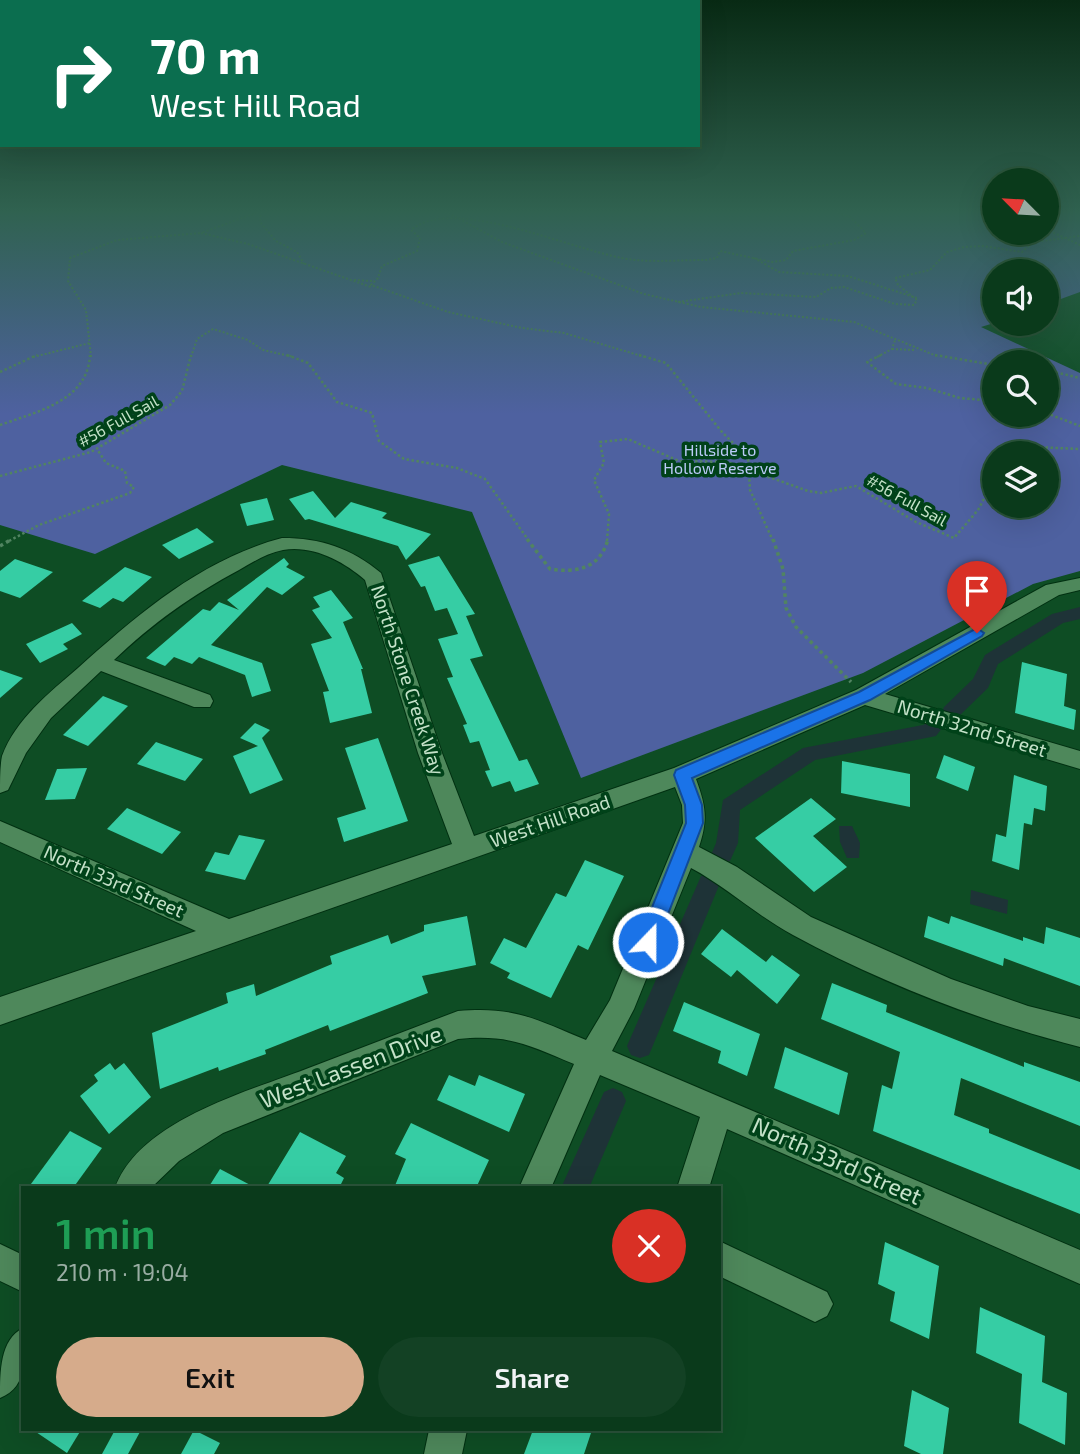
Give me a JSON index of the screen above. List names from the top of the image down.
{
  "streets": {
    "street": [
      "North Stone Creek Way",
      "North 32nd Street",
      "West Hill Road",
      "North 33rd Street",
      "West Lassen Drive"
    ],
    "path": ["#56 Full Sail"]
  },
  "crossings": [
    ["North Stone Creek Way", "West Hill Road"],
    ["North 32nd Street", "West Hill Road"],
    ["West Hill Road", "North 33rd Street"],
    ["North 33rd Street", "West Lassen Drive"]
  ],
  "parks": ["Hillside to Hollow Reserve"],
  "north": "top left",
  "page": {
    "turn": ["70 m", "West Hill Road"],
    "heading": ["1 min", "210 m · 19:04"],
    "buttons": ["Exit", "Share"]
  }
}
